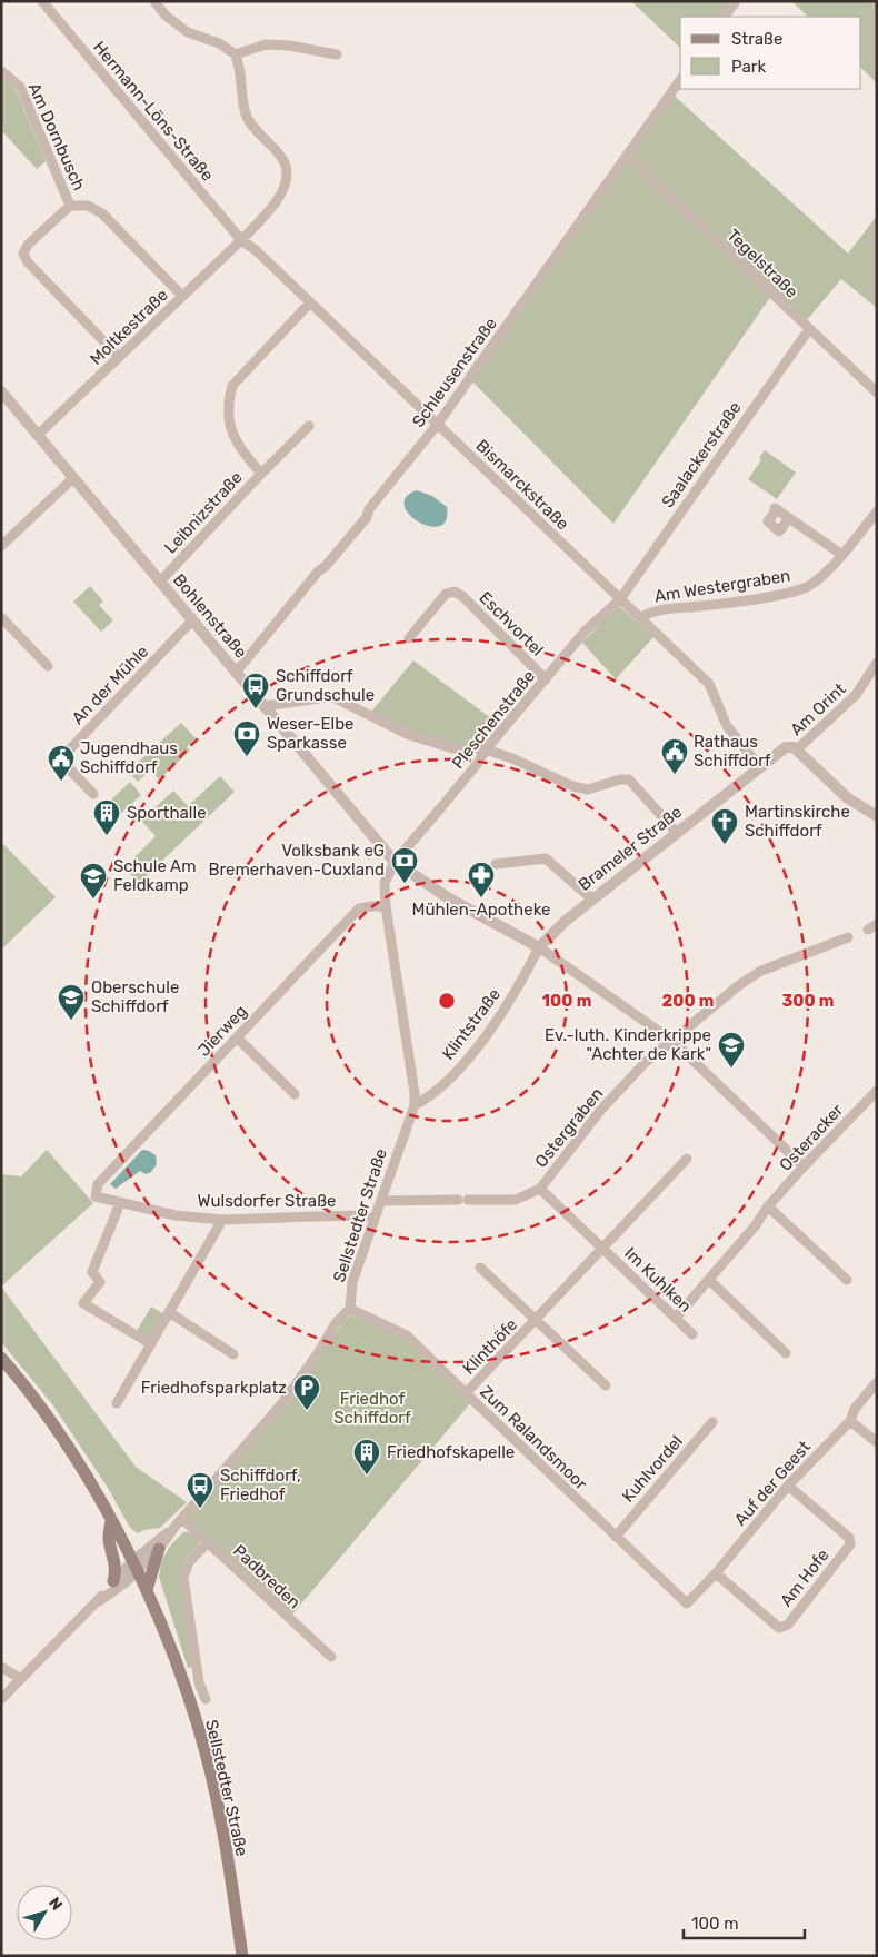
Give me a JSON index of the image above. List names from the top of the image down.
{
  "streets": {
    "main road": ["Sellstedter Straße"],
    "street": [
      "Hermann-Löns-Straße",
      "Am Dornbusch",
      "Tegelstraße",
      "Moltkestraße",
      "Schleusenstraße",
      "Saalackerstraße",
      "Bismarckstraße",
      "Leibnizstraße",
      "Am Westergraben",
      "Bohlenstraße",
      "Eschvortel",
      "An der Mühle",
      "Am Orint",
      "Pleschenstraße",
      "Brameler Straße",
      "Klintstraße",
      "Jierweg",
      "Ostergraben",
      "Osteracker",
      "Wulsdorfer Straße",
      "Im Kuhlken",
      "Klinthöfe",
      "Zum Ralandsmoor",
      "Kuhlvordel",
      "Auf der Geest",
      "Padbreden",
      "Am Hofe"
    ]
  },
  "crossings": [
    ["Hermann-Löns-Straße", "Moltkestraße"],
    ["Hermann-Löns-Straße", "Bismarckstraße"],
    ["Am Dornbusch", "Moltkestraße"],
    ["Tegelstraße", "Schleusenstraße"],
    ["Tegelstraße", "Saalackerstraße"],
    ["Moltkestraße", "Bismarckstraße"],
    ["Moltkestraße", "Bohlenstraße"],
    ["Schleusenstraße", "Bismarckstraße"],
    ["Schleusenstraße", "Bohlenstraße"],
    ["Saalackerstraße", "Bismarckstraße"],
    ["Saalackerstraße", "Pleschenstraße"],
    ["Bismarckstraße", "Leibnizstraße"],
    ["Bismarckstraße", "Am Westergraben"],
    ["Bismarckstraße", "Pleschenstraße"],
    ["Bismarckstraße", "Brameler Straße"],
    ["Leibnizstraße", "Bohlenstraße"],
    ["Bohlenstraße", "An der Mühle"],
    ["Bohlenstraße", "Pleschenstraße"],
    ["Bohlenstraße", "Sellstedter Straße"],
    ["Eschvortel", "Pleschenstraße"],
    ["Am Orint", "Brameler Straße"],
    ["Pleschenstraße", "Sellstedter Straße"],
    ["Brameler Straße", "Klintstraße"],
    ["Klintstraße", "Sellstedter Straße"],
    ["Jierweg", "Wulsdorfer Straße"],
    ["Jierweg", "Sellstedter Straße"],
    ["Ostergraben", "Sellstedter Straße"],
    ["Ostergraben", "Im Kuhlken"],
    ["Osteracker", "Im Kuhlken"],
    ["Wulsdorfer Straße", "Sellstedter Straße"],
    ["Sellstedter Straße", "Zum Ralandsmoor"],
    ["Sellstedter Straße", "Padbreden"],
    ["Im Kuhlken", "Klinthöfe"],
    ["Klinthöfe", "Zum Ralandsmoor"],
    ["Zum Ralandsmoor", "Kuhlvordel"],
    ["Zum Ralandsmoor", "Auf der Geest"],
    ["Auf der Geest", "Am Hofe"]
  ],
  "parks": ["Friedhof Schiffdorf"],
  "places": {
    "bus stop": ["Schiffdorf Grundschule", "Schiffdorf, Friedhof"],
    "bank": ["Weser-Elbe Sparkasse", "Volksbank eG Bremerhaven-Cuxland"],
    "public building": ["Rathaus Schiffdorf", "Jugendhaus Schiffdorf"],
    "building": ["Sporthalle", "Friedhofskapelle"],
    "church": ["Martinskirche Schiffdorf"],
    "pharmacy": ["Mühlen-Apotheke"],
    "school or university": ["Schule Am Feldkamp", "Oberschule Schiffdorf", "Ev.-luth. Kinderkrippe \"Achter de Kark\""],
    "parking": ["Friedhofsparkplatz"]
  },
  "legend": ["Straße", "Park"],
  "scale_bar": "100 m",
  "north": "top right",
  "rings": ["100 m", "200 m", "300 m"]
}
